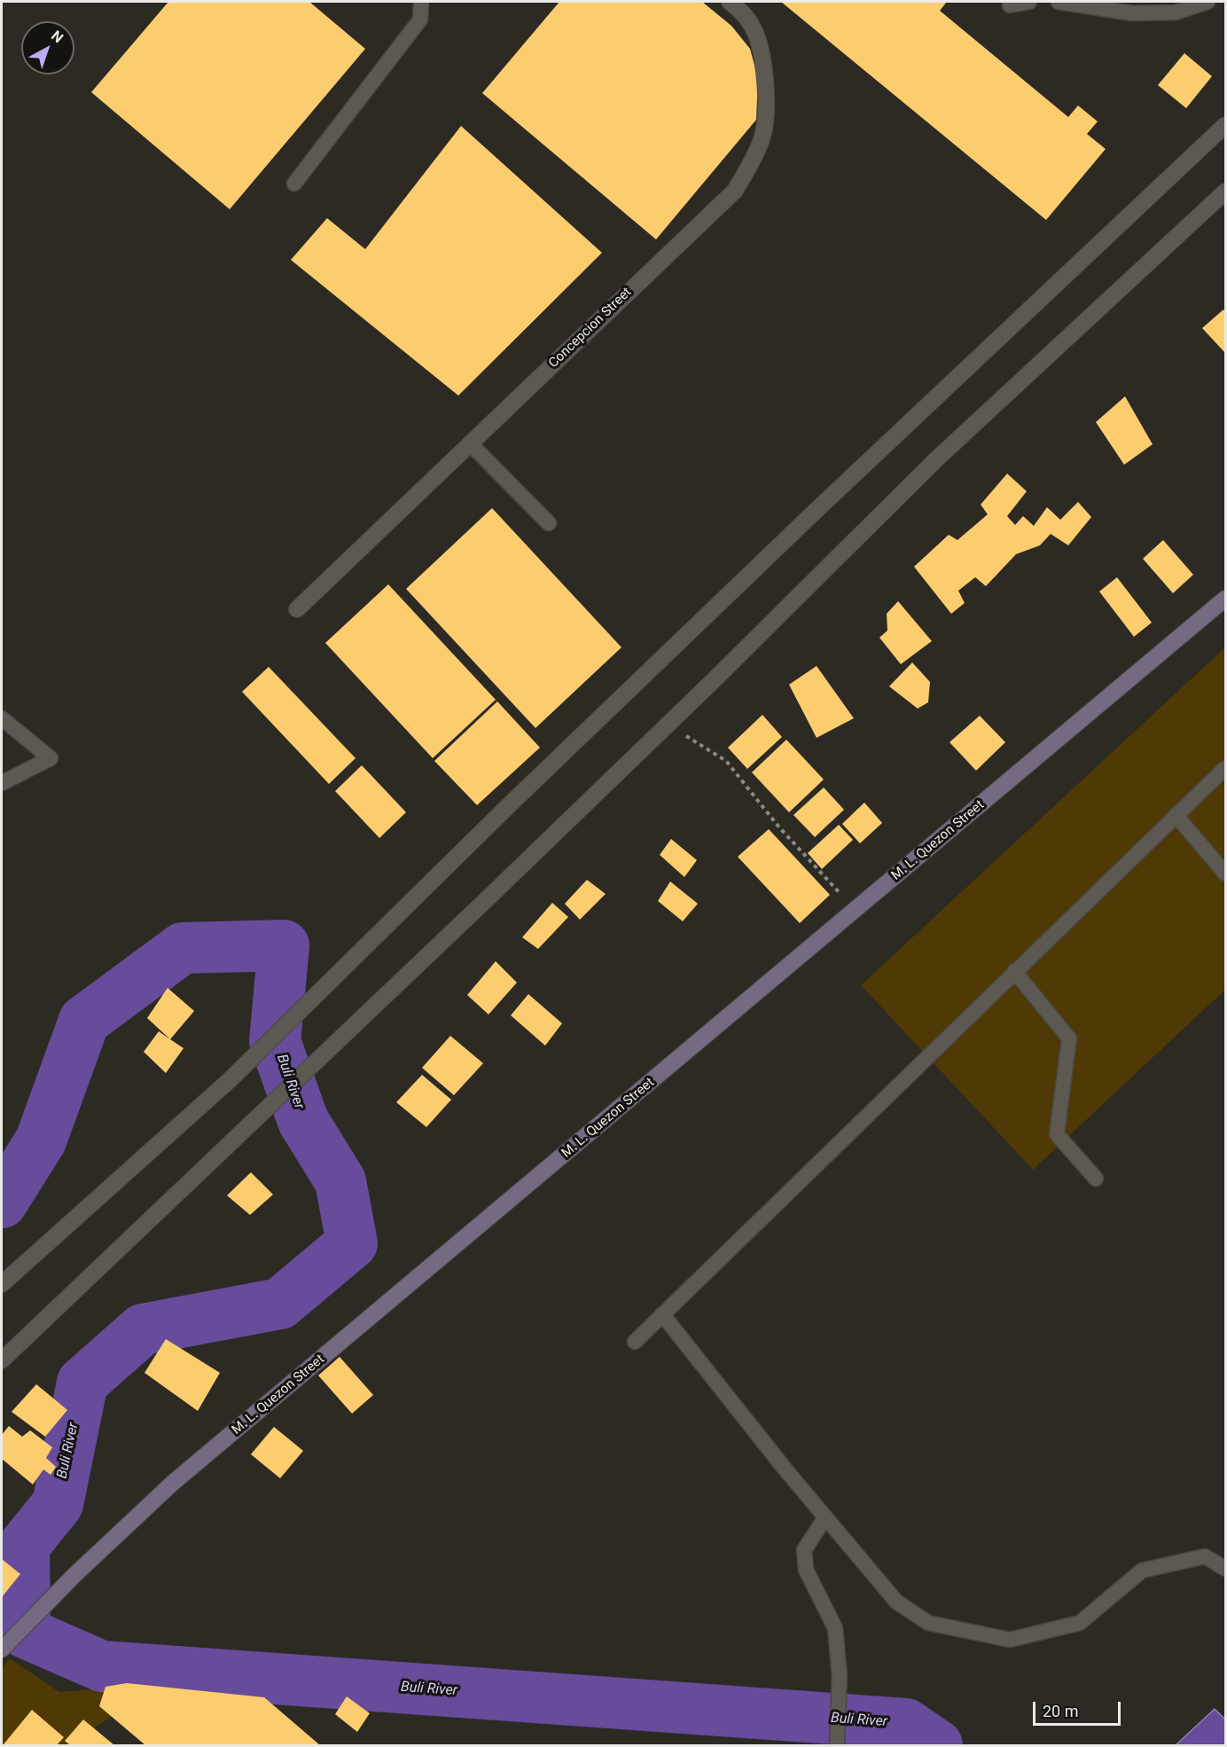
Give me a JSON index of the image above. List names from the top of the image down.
{
  "streets": {
    "main road": ["M. L. Quezon Street"],
    "street": ["Concepcion Street"]
  },
  "water": ["Buli River"],
  "scale_bar": "20 m",
  "north": "top right"
}
